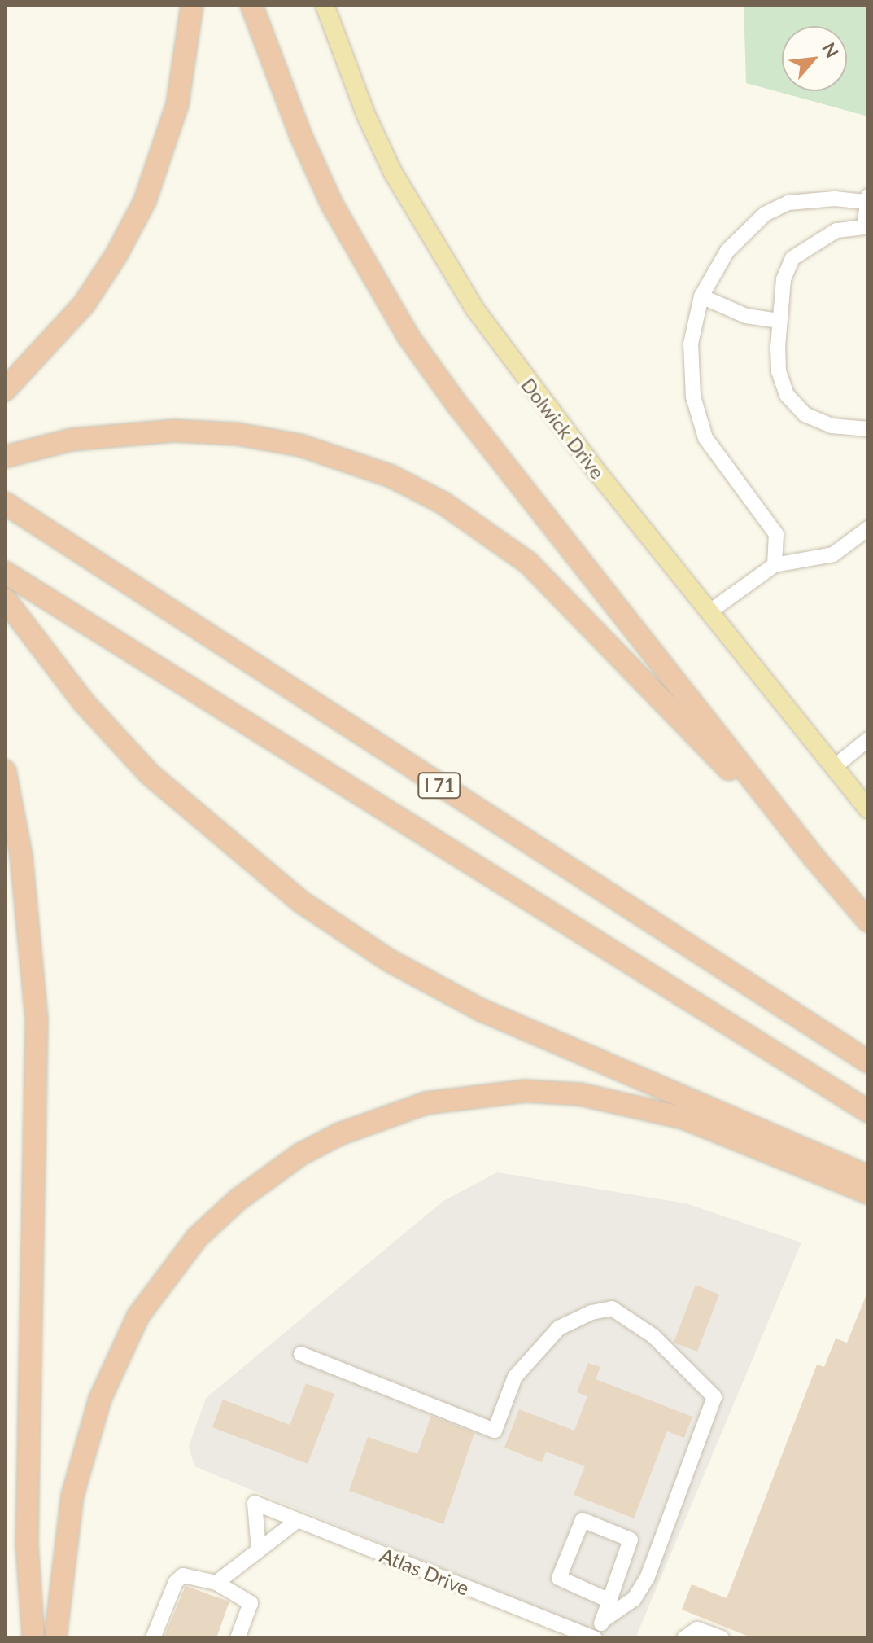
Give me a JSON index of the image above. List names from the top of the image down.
{
  "streets": {
    "highway": ["I 71"],
    "main road": ["Dolwick Drive"],
    "lane": ["Atlas Drive"]
  },
  "north": "top right"
}
